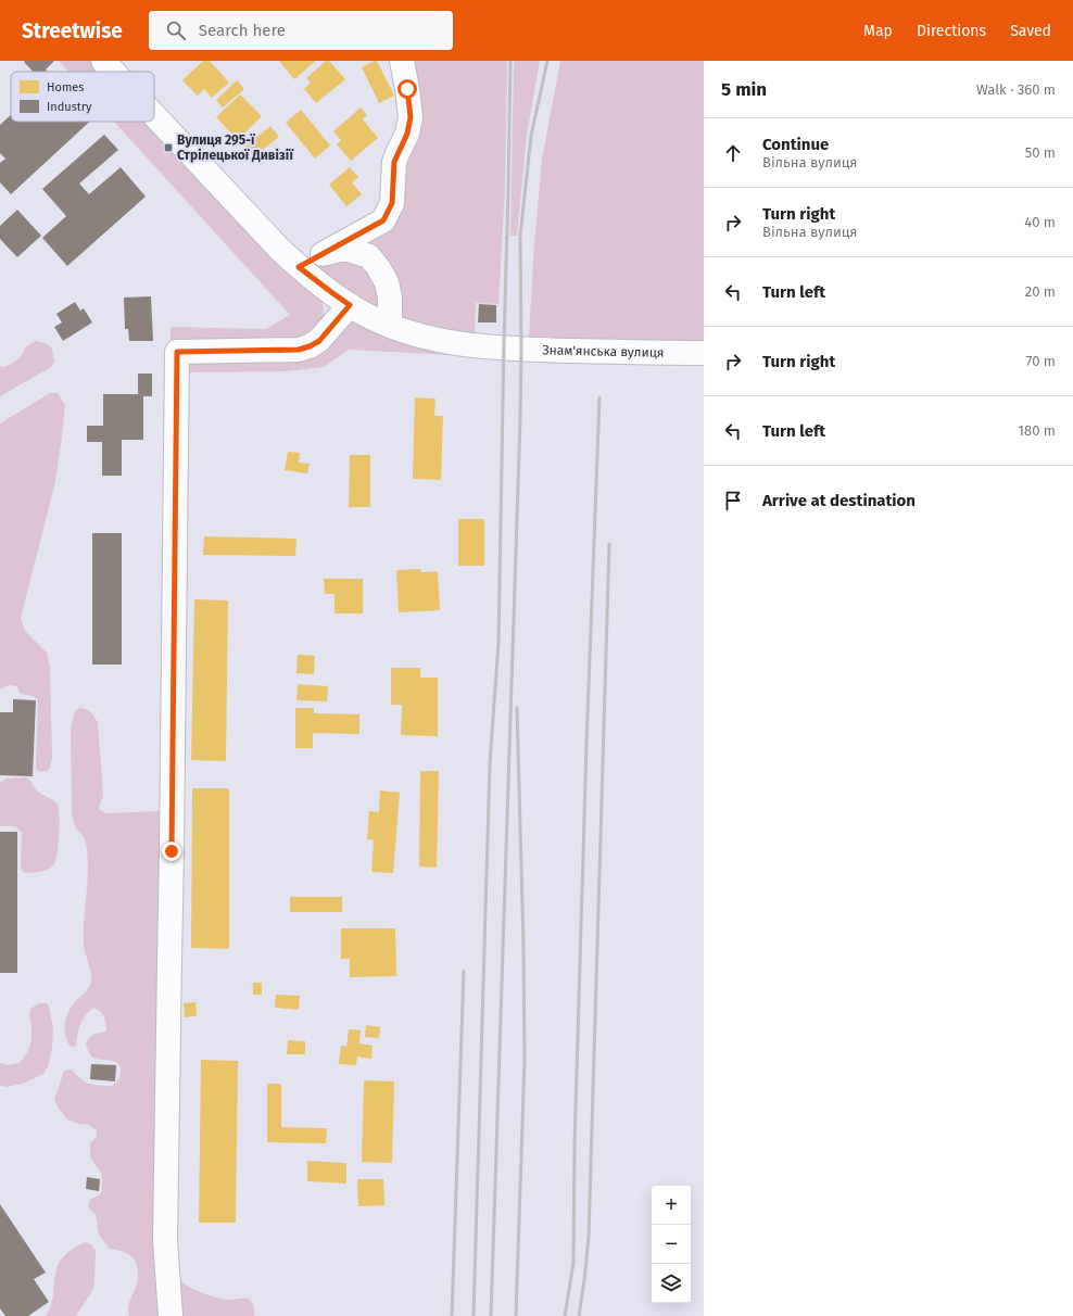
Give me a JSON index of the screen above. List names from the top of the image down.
{
  "streets": {
    "street": ["Знам'янська вулиця"]
  },
  "places": {
    "transit": ["Вулиця 295-ї Стрілецької Дивізії"]
  },
  "legend": ["Homes", "Industry"],
  "page": {
    "header": "Streetwise",
    "search": "Search here",
    "nav": ["Map", "Directions", "Saved"],
    "heading": ["5 min", "Walk · 360 m"],
    "list": [
      ["Continue", "Вільна вулиця", "50 m"],
      ["Turn right", "Вільна вулиця", "40 m"],
      ["Turn left", "20 m"],
      ["Turn right", "70 m"],
      ["Turn left", "180 m"],
      "Arrive at destination"
    ],
    "map_buttons": ["+", "−"]
  }
}
